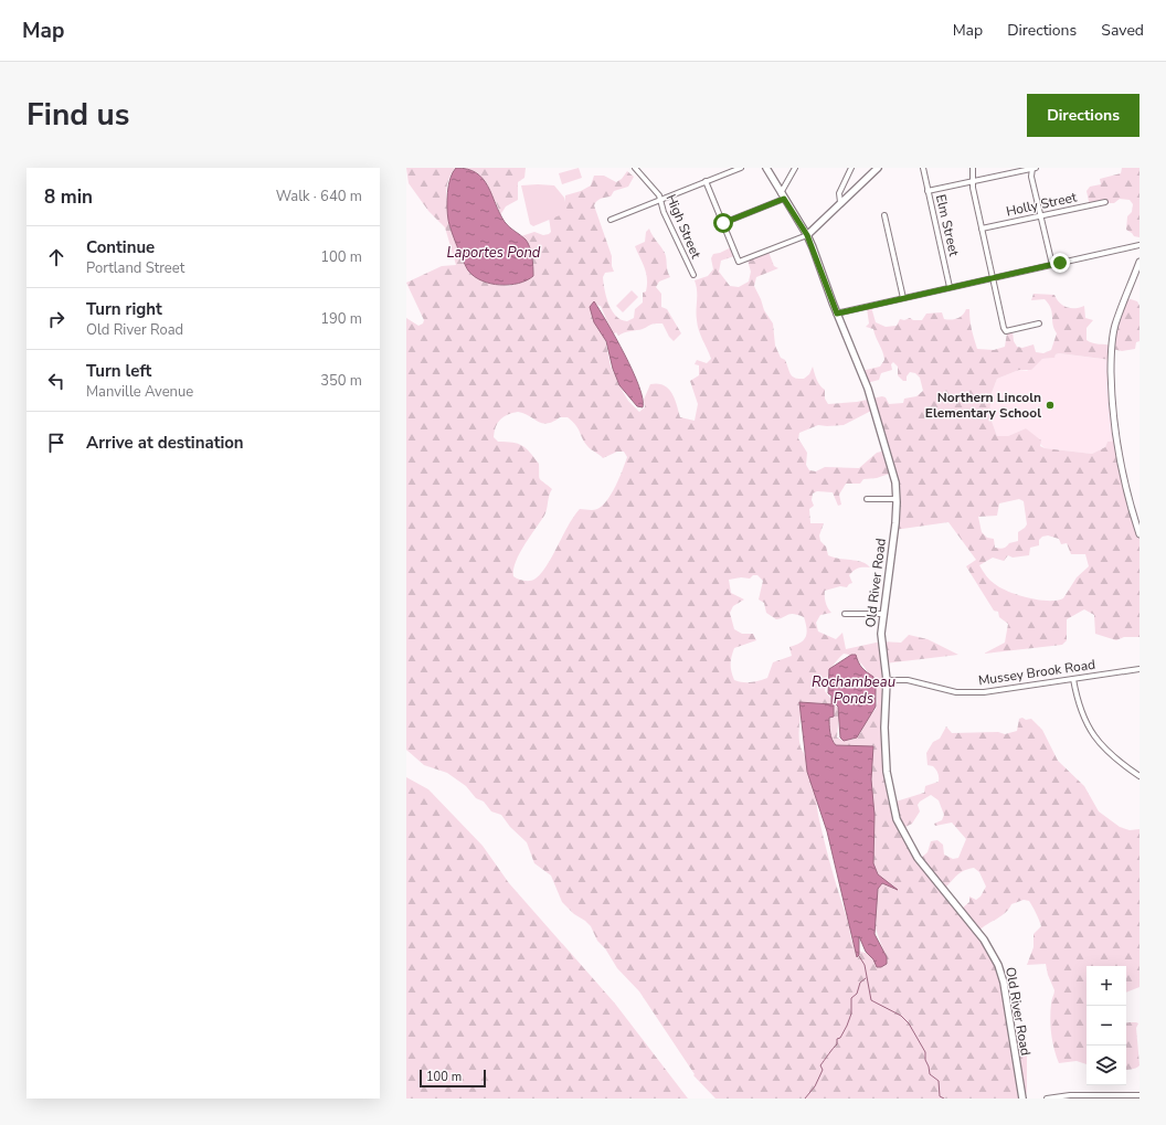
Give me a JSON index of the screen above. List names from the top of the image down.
{
  "streets": {
    "main road": ["Old River Road"],
    "street": [
      "Holly Street",
      "Elm Street",
      "High Street",
      "Mussey Brook Road"
    ]
  },
  "crossings": [
    ["Old River Road", "Mussey Brook Road"]
  ],
  "water": ["Laportes Pond", "Rochambeau Ponds"],
  "places": ["Northern Lincoln Elementary School"],
  "scale_bar": "100 m",
  "page": {
    "header": "Map",
    "nav": ["Map", "Directions", "Saved"],
    "title": "Find us",
    "buttons": "Directions",
    "heading": ["8 min", "Walk · 640 m"],
    "list": [
      ["Continue", "Portland Street", "100 m"],
      ["Turn right", "Old River Road", "190 m"],
      ["Turn left", "Manville Avenue", "350 m"],
      "Arrive at destination"
    ],
    "map_buttons": ["+", "−"],
    "scale": "100 m"
  }
}
